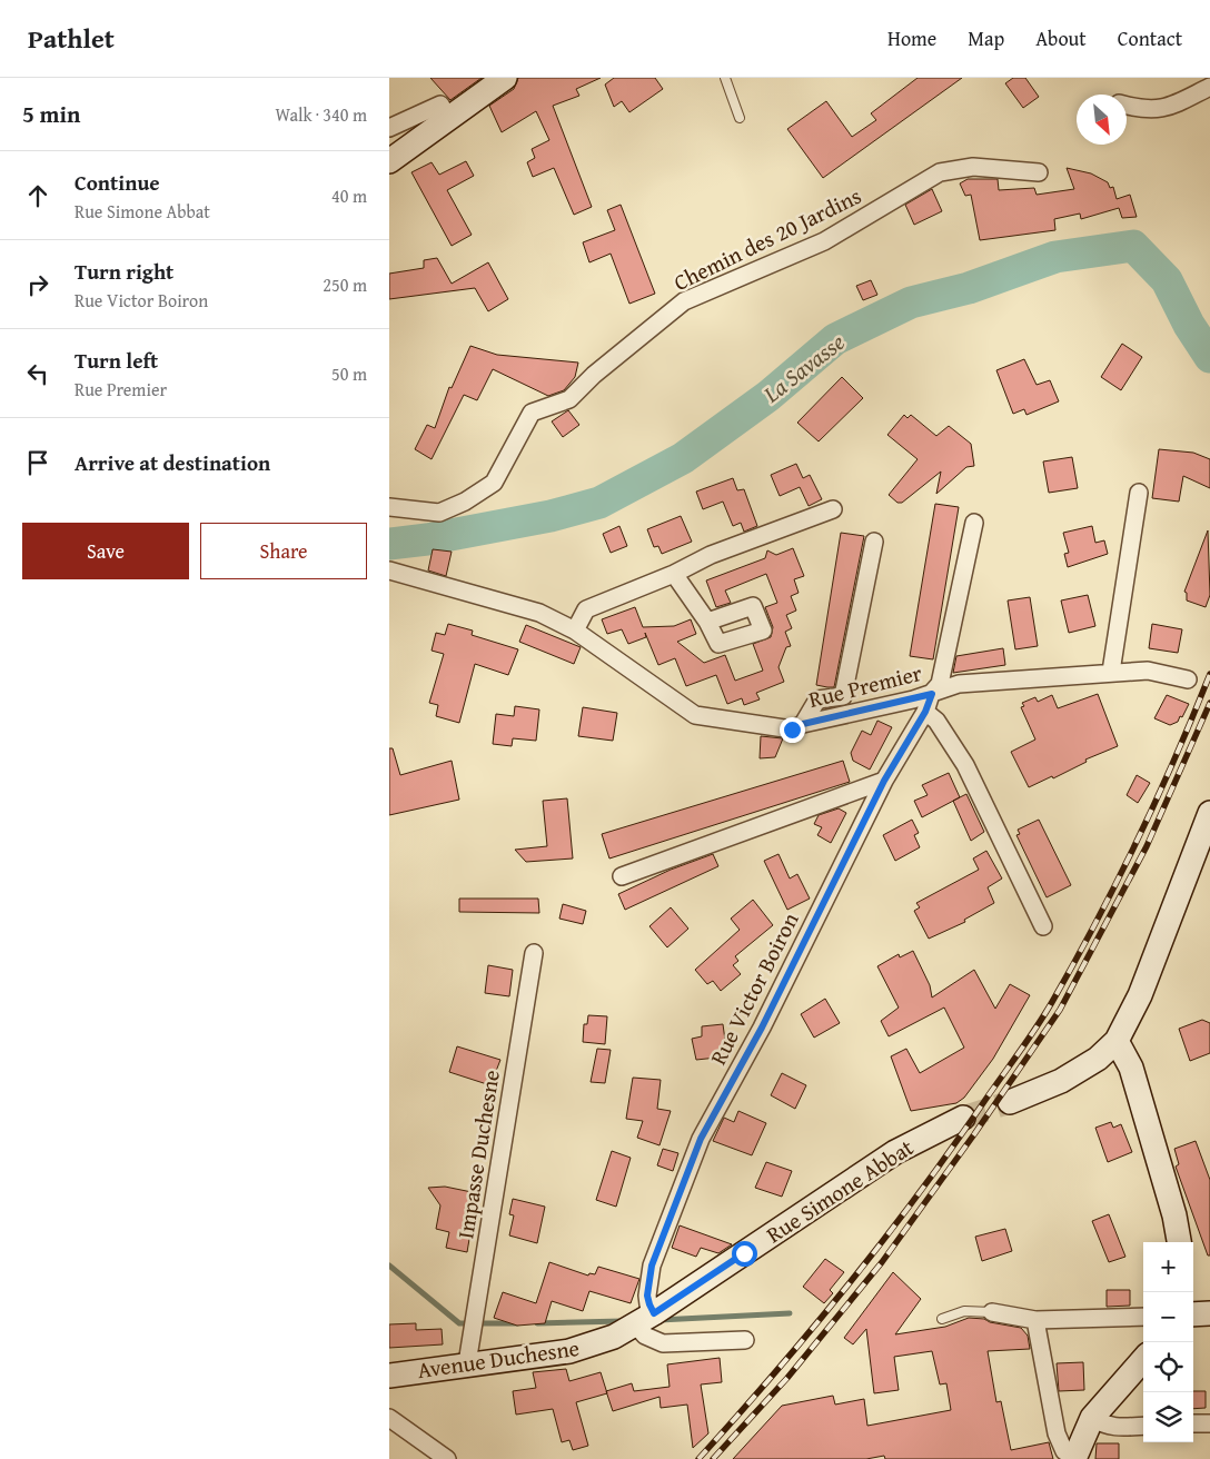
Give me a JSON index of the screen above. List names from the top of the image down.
{
  "streets": {
    "main road": ["Rue Simone Abbat", "Avenue Duchesne"],
    "street": [
      "Chemin des 20 Jardins",
      "Rue Premier",
      "Rue Victor Boiron",
      "Impasse Duchesne"
    ]
  },
  "crossings": [
    ["Rue Premier", "Rue Victor Boiron"],
    ["Rue Victor Boiron", "Rue Simone Abbat"],
    ["Rue Victor Boiron", "Avenue Duchesne"],
    ["Impasse Duchesne", "Avenue Duchesne"],
    ["Rue Simone Abbat", "Avenue Duchesne"]
  ],
  "water": ["La Savasse"],
  "north": "bottom right",
  "page": {
    "header": "Pathlet",
    "nav": [
      "Home",
      "Map",
      "About",
      "Contact"
    ],
    "heading": ["5 min", "Walk · 340 m"],
    "list": [
      ["Continue", "Rue Simone Abbat", "40 m"],
      ["Turn right", "Rue Victor Boiron", "250 m"],
      ["Turn left", "Rue Premier", "50 m"],
      "Arrive at destination"
    ],
    "buttons": ["Save", "Share"],
    "map_buttons": ["+", "−"]
  }
}
